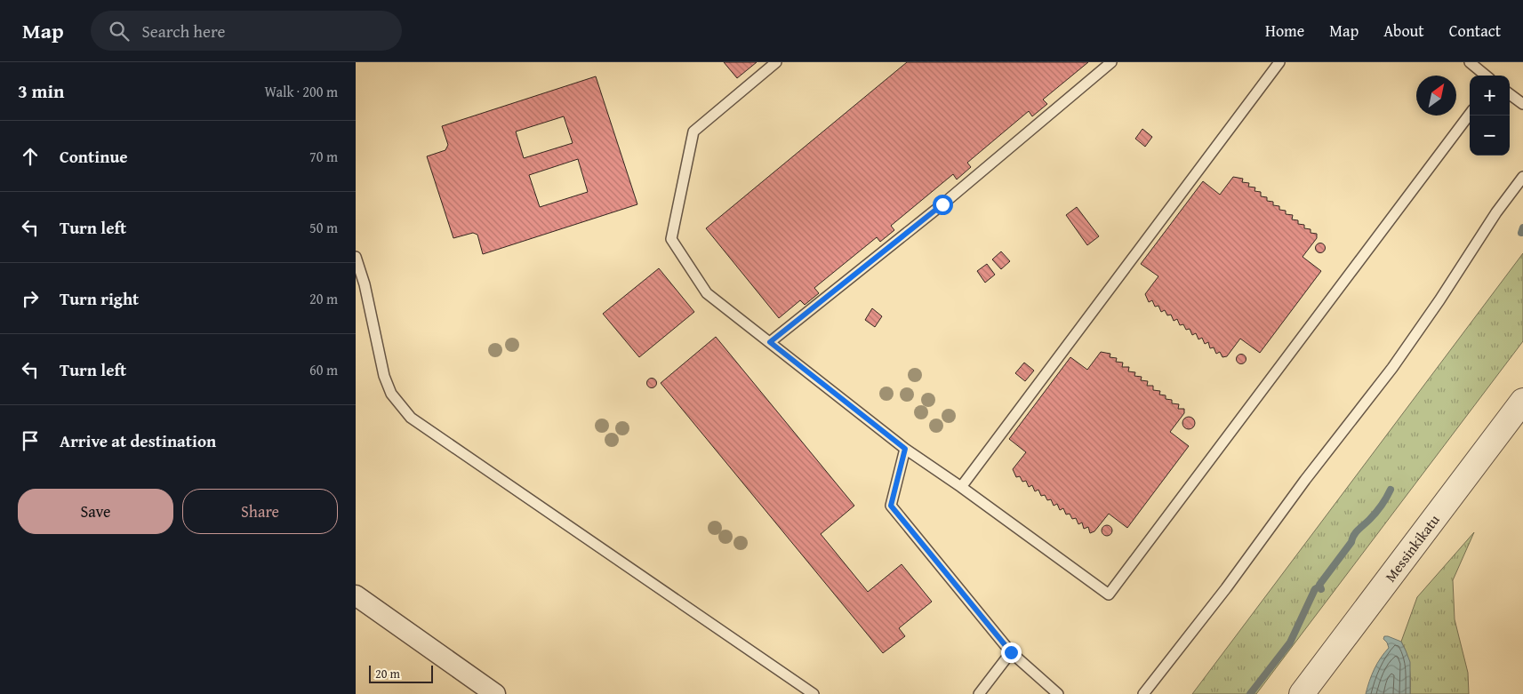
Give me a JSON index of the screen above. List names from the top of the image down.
{
  "streets": {
    "street": ["Messinkikatu"]
  },
  "scale_bar": "20 m",
  "north": "top right",
  "page": {
    "header": "Map",
    "search": "Search here",
    "nav": [
      "Home",
      "Map",
      "About",
      "Contact"
    ],
    "heading": ["3 min", "Walk · 200 m"],
    "map_buttons": ["+", "−"],
    "list": [
      ["Continue", "70 m"],
      ["Turn left", "50 m"],
      ["Turn right", "20 m"],
      ["Turn left", "60 m"],
      "Arrive at destination"
    ],
    "buttons": ["Save", "Share"],
    "scale": "20 m"
  }
}
